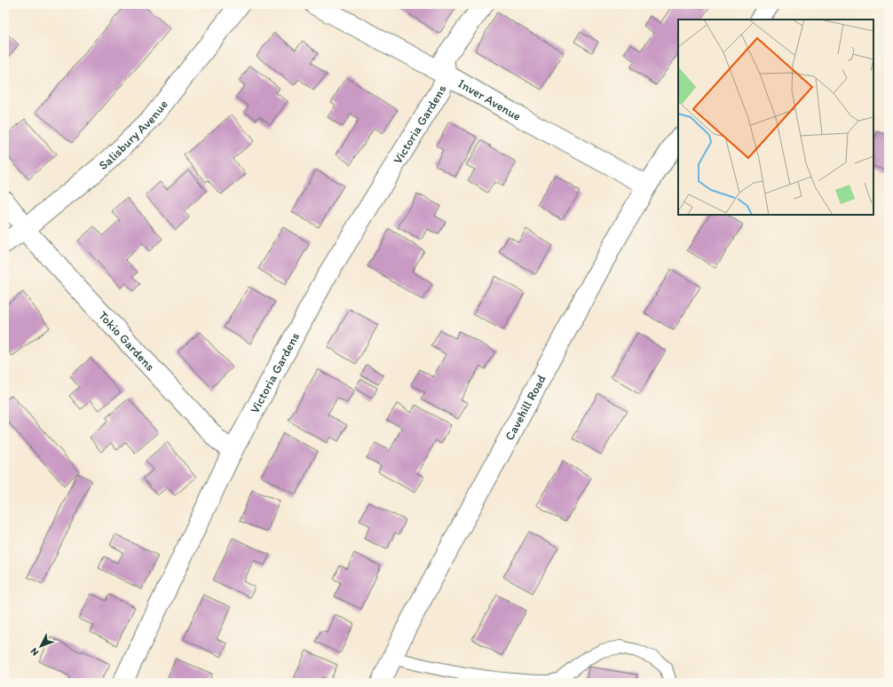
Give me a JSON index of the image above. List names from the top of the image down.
{
  "streets": {
    "street": [
      "Inver Avenue",
      "Victoria Gardens",
      "Salisbury Avenue",
      "Tokio Gardens",
      "Cavehill Road"
    ]
  },
  "crossings": [
    ["Inver Avenue", "Victoria Gardens"],
    ["Inver Avenue", "Cavehill Road"],
    ["Victoria Gardens", "Tokio Gardens"],
    ["Salisbury Avenue", "Tokio Gardens"]
  ],
  "north": "bottom left"
}
